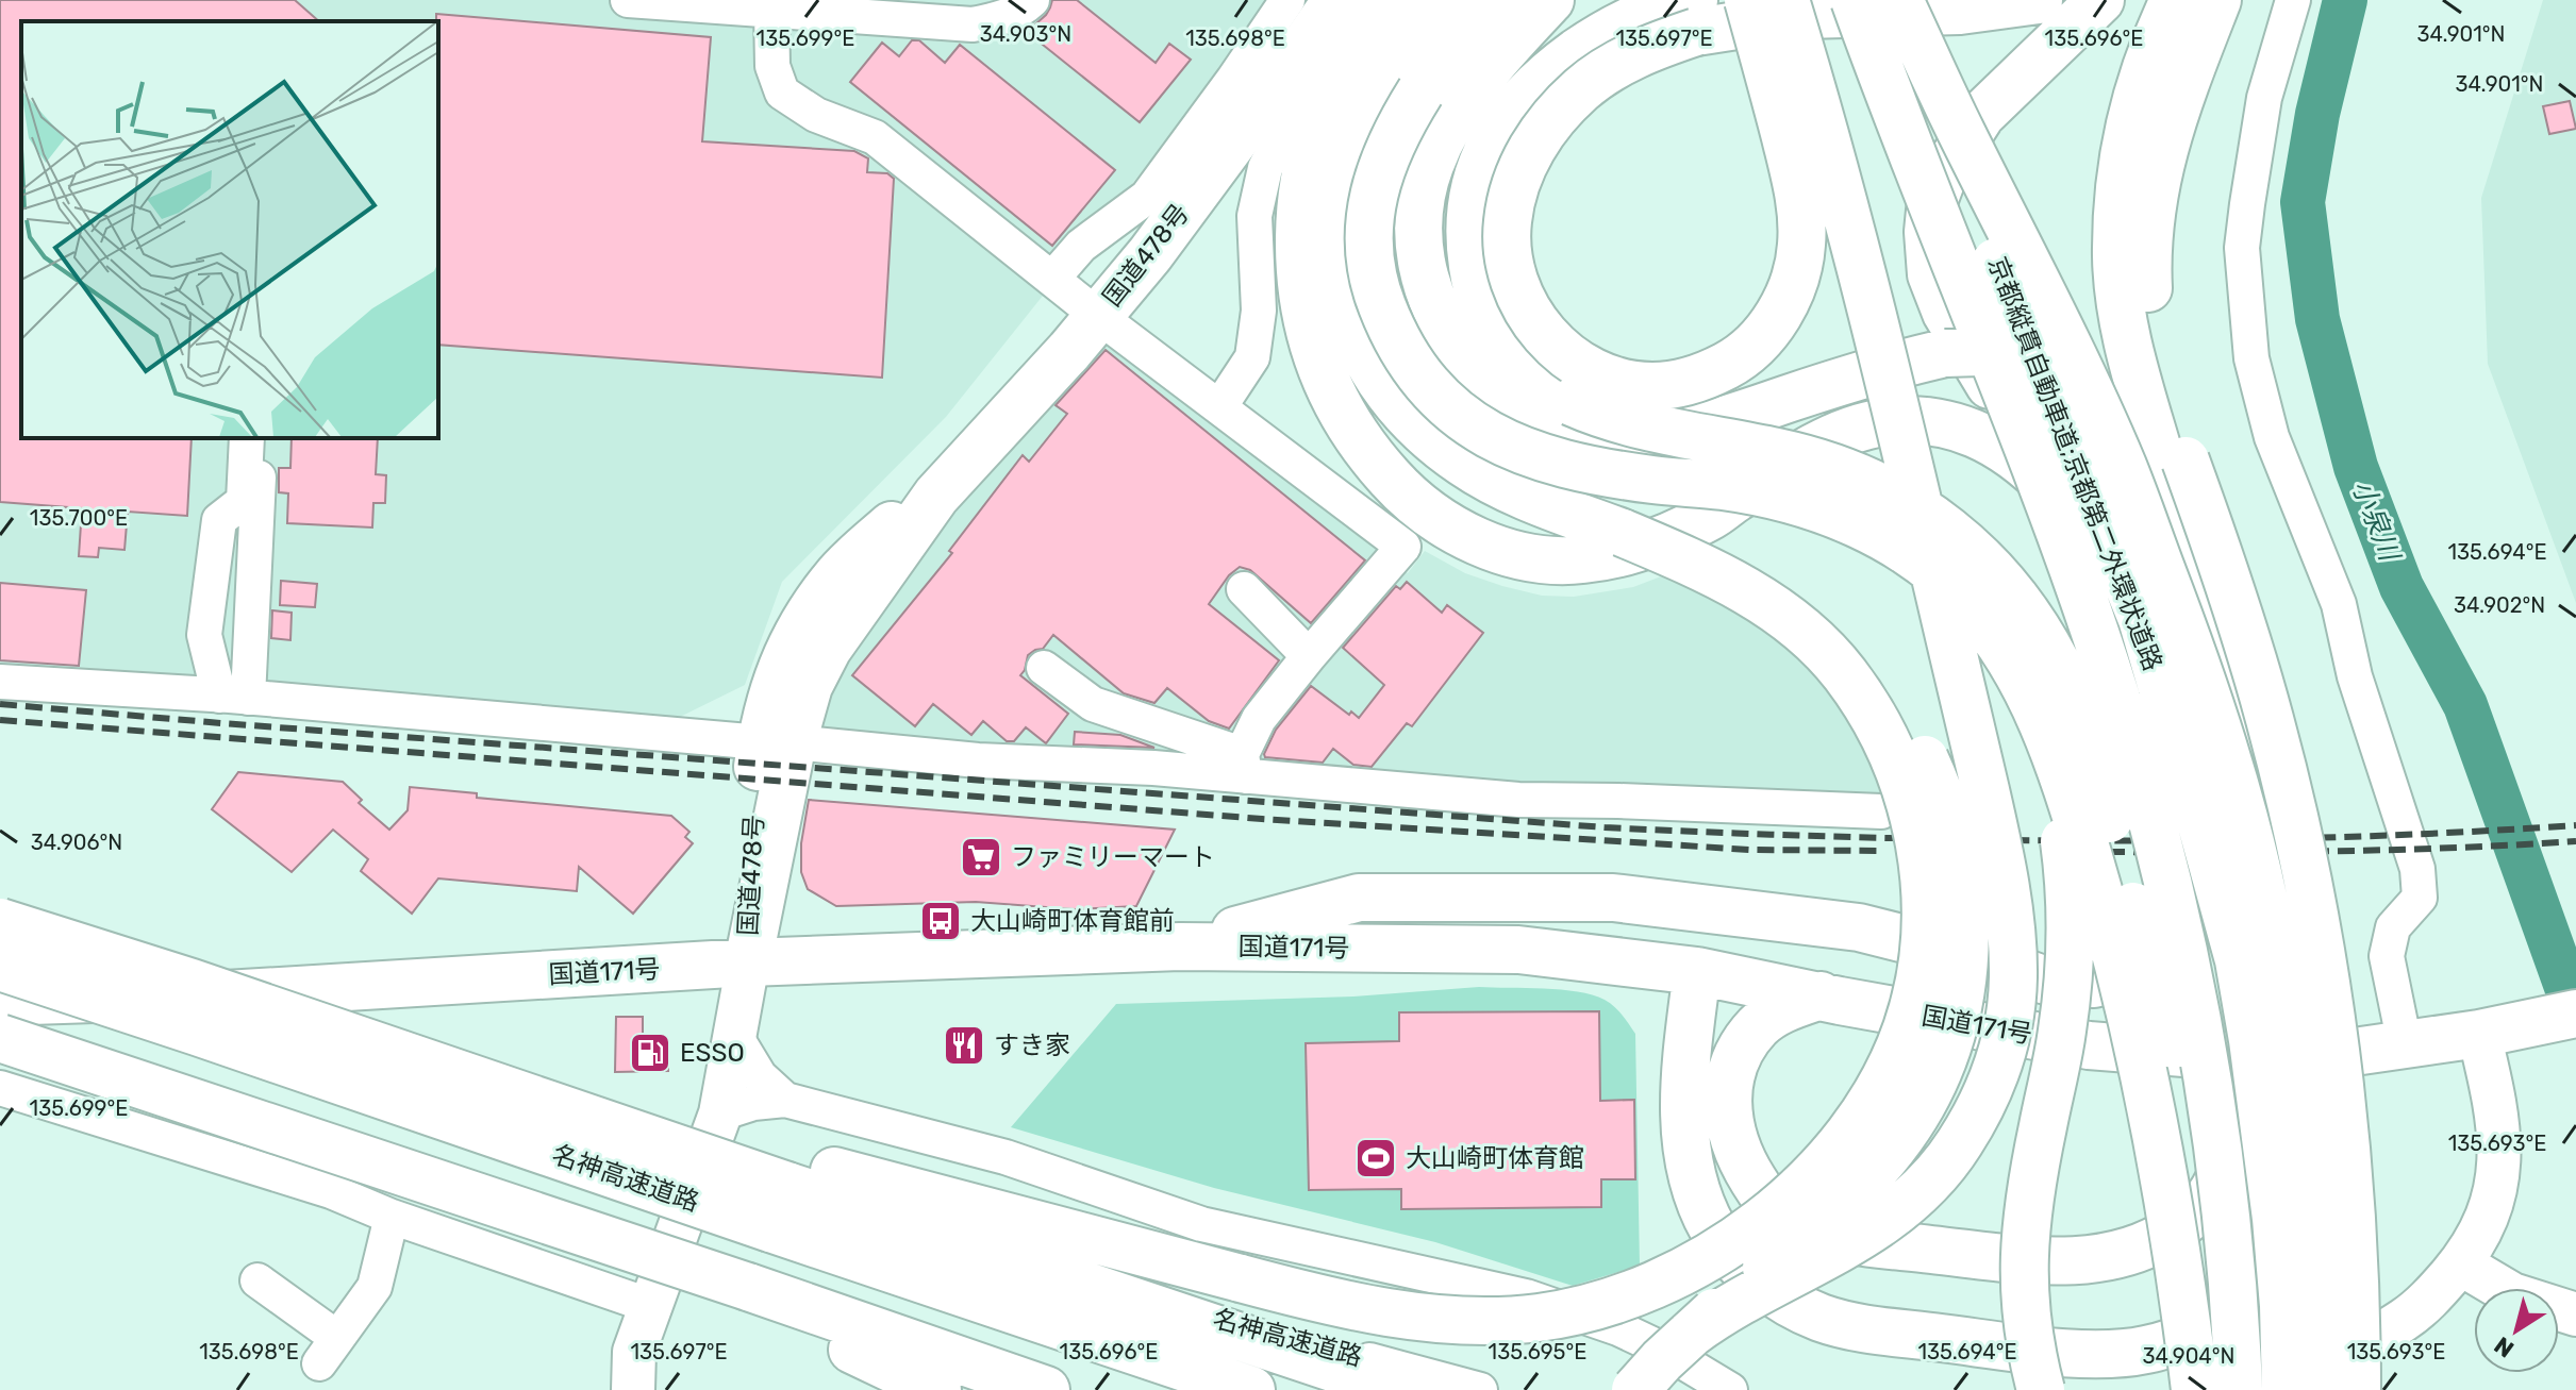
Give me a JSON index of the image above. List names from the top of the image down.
{
  "streets": {
    "highway": [
      "国道478号",
      "京都縦貫自動車道;京都第二外環状道路",
      "国道171号",
      "名神高速道路"
    ]
  },
  "crossings": [
    ["国道478号", "国道171号"],
    ["国道171号", "名神高速道路"]
  ],
  "water": ["小泉川"],
  "places": {
    "supermarket": ["ファミリーマート"],
    "bus stop": ["大山崎町体育館前"],
    "restaurant": ["すき家"],
    "fuel station": ["ESSO"],
    "sports": ["大山崎町体育館"]
  },
  "north": "bottom left",
  "coordinates": [
    "34.903°N",
    "34.901°N",
    "135.697°E",
    "135.699°E",
    "135.698°E",
    "135.696°E",
    "135.700°E",
    "135.694°E",
    "34.902°N",
    "34.906°N",
    "135.693°E",
    "135.695°E",
    "34.904°N"
  ]
}
